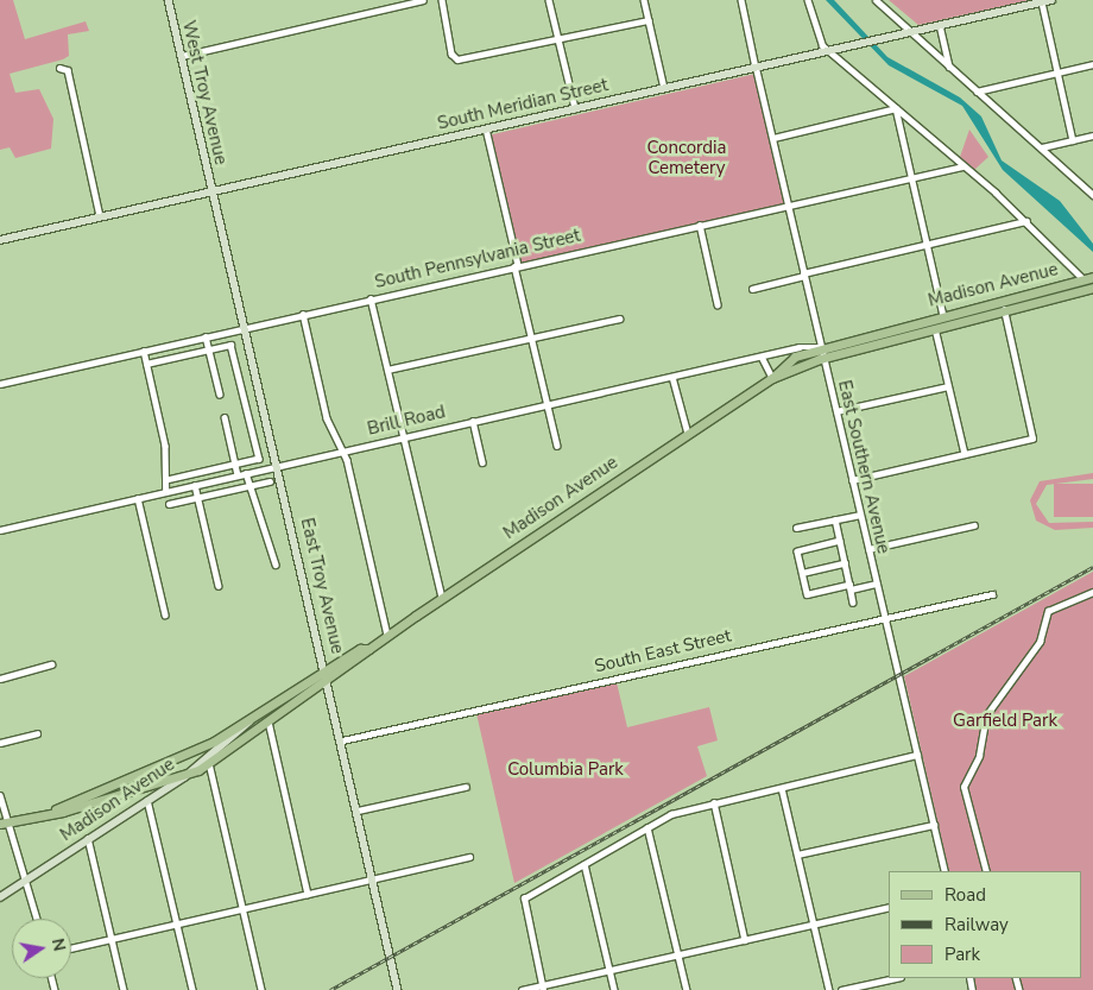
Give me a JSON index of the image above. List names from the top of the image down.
{
  "streets": {
    "main road": [
      "West Troy Avenue",
      "South Meridian Street",
      "Madison Avenue",
      "East Troy Avenue"
    ],
    "street": [
      "South Pennsylvania Street",
      "Brill Road",
      "East Southern Avenue",
      "South East Street"
    ]
  },
  "crossings": [
    ["West Troy Avenue", "South Meridian Street"],
    ["West Troy Avenue", "East Troy Avenue"],
    ["South Meridian Street", "East Southern Avenue"],
    ["South Meridian Street", "East Troy Avenue"],
    ["South Pennsylvania Street", "East Southern Avenue"],
    ["South Pennsylvania Street", "East Troy Avenue"],
    ["Madison Avenue", "Brill Road"],
    ["Madison Avenue", "East Southern Avenue"],
    ["Madison Avenue", "East Troy Avenue"],
    ["Brill Road", "East Southern Avenue"],
    ["Brill Road", "East Troy Avenue"],
    ["East Southern Avenue", "South East Street"],
    ["East Troy Avenue", "South East Street"]
  ],
  "parks": ["Concordia Cemetery", "Garfield Park", "Columbia Park"],
  "legend": ["Road", "Railway", "Park"],
  "north": "right"
}
